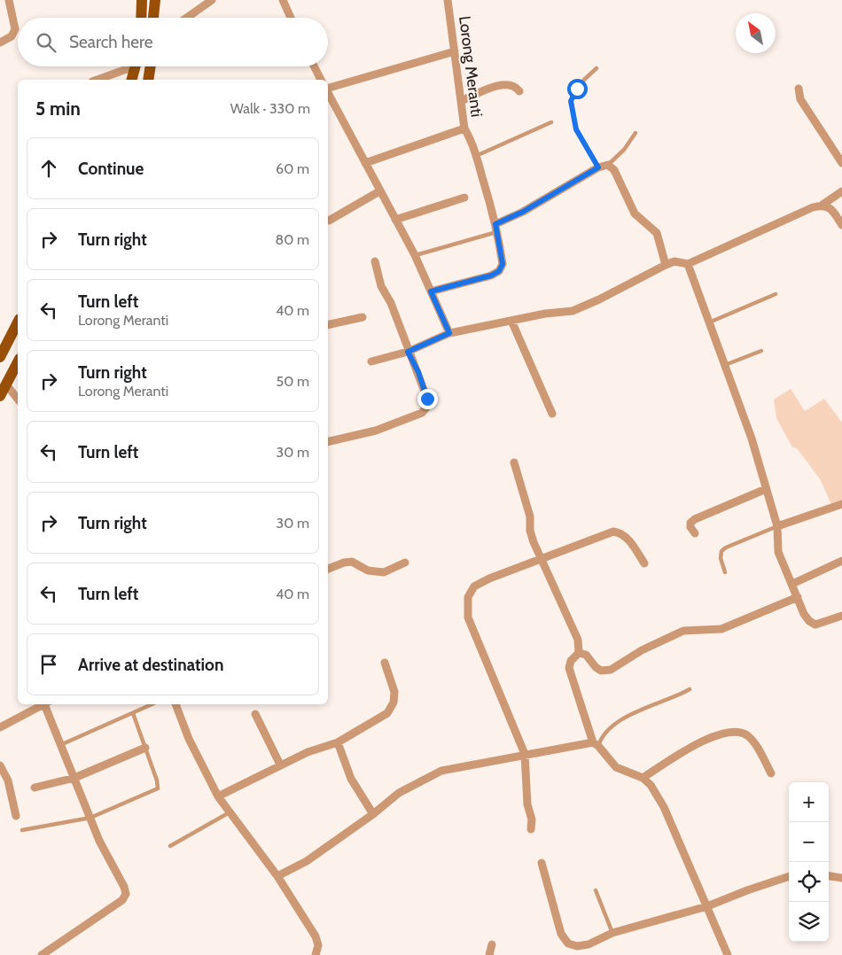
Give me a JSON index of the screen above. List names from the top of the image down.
{
  "streets": {
    "street": ["Lorong Meranti"]
  },
  "north": "top left",
  "page": {
    "search": "Search here",
    "heading": ["5 min", "Walk · 330 m"],
    "list": [
      ["Continue", "60 m"],
      ["Turn right", "80 m"],
      ["Turn left", "Lorong Meranti", "40 m"],
      ["Turn right", "Lorong Meranti", "50 m"],
      ["Turn left", "30 m"],
      ["Turn right", "30 m"],
      ["Turn left", "40 m"],
      "Arrive at destination"
    ],
    "map_buttons": ["+", "−"]
  }
}
